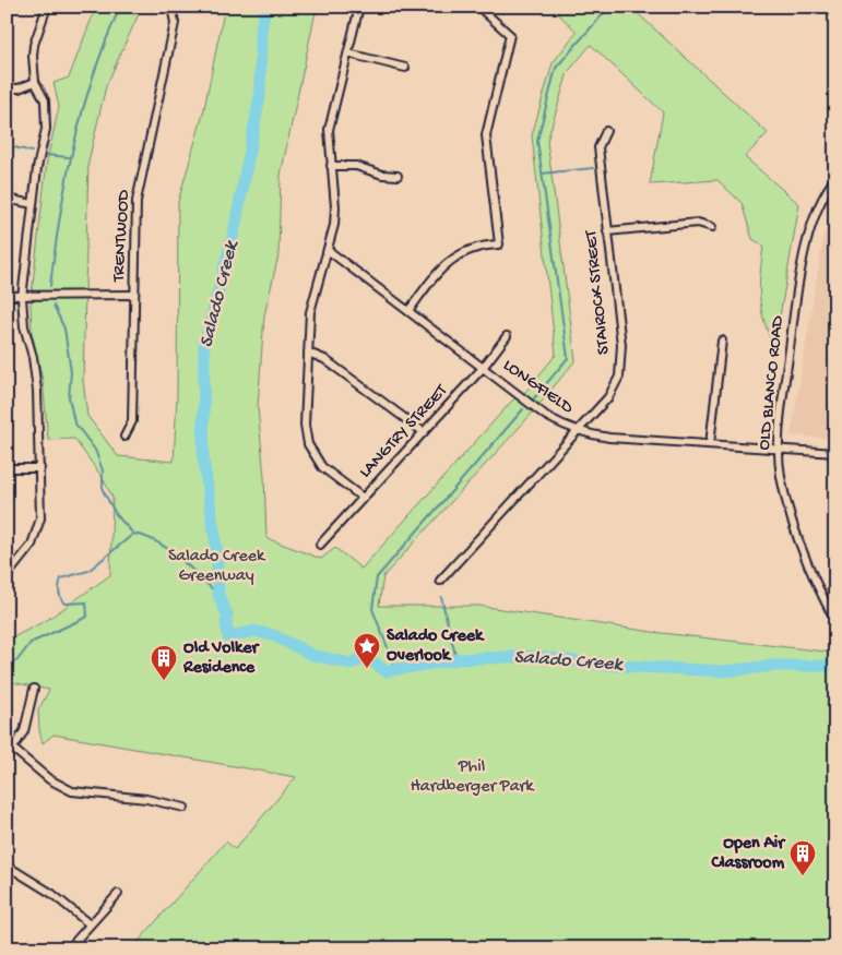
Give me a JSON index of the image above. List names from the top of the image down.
{
  "streets": {
    "street": [
      "TRENTWOOD",
      "STAIROCK STREET",
      "OLD BLANCO ROAD",
      "LONGFIELD",
      "LANGTRY STREET"
    ]
  },
  "crossings": [
    ["STAIROCK STREET", "LONGFIELD"],
    ["OLD BLANCO ROAD", "LONGFIELD"],
    ["LONGFIELD", "LANGTRY STREET"]
  ],
  "water": ["Salado Creek"],
  "parks": ["Salado Creek Greenway", "Phil Hardberger Park"],
  "places": {
    "place": ["Salado Creek Overlook"],
    "building": ["Old Volker Residence", "Open Air Classroom"]
  }
}
